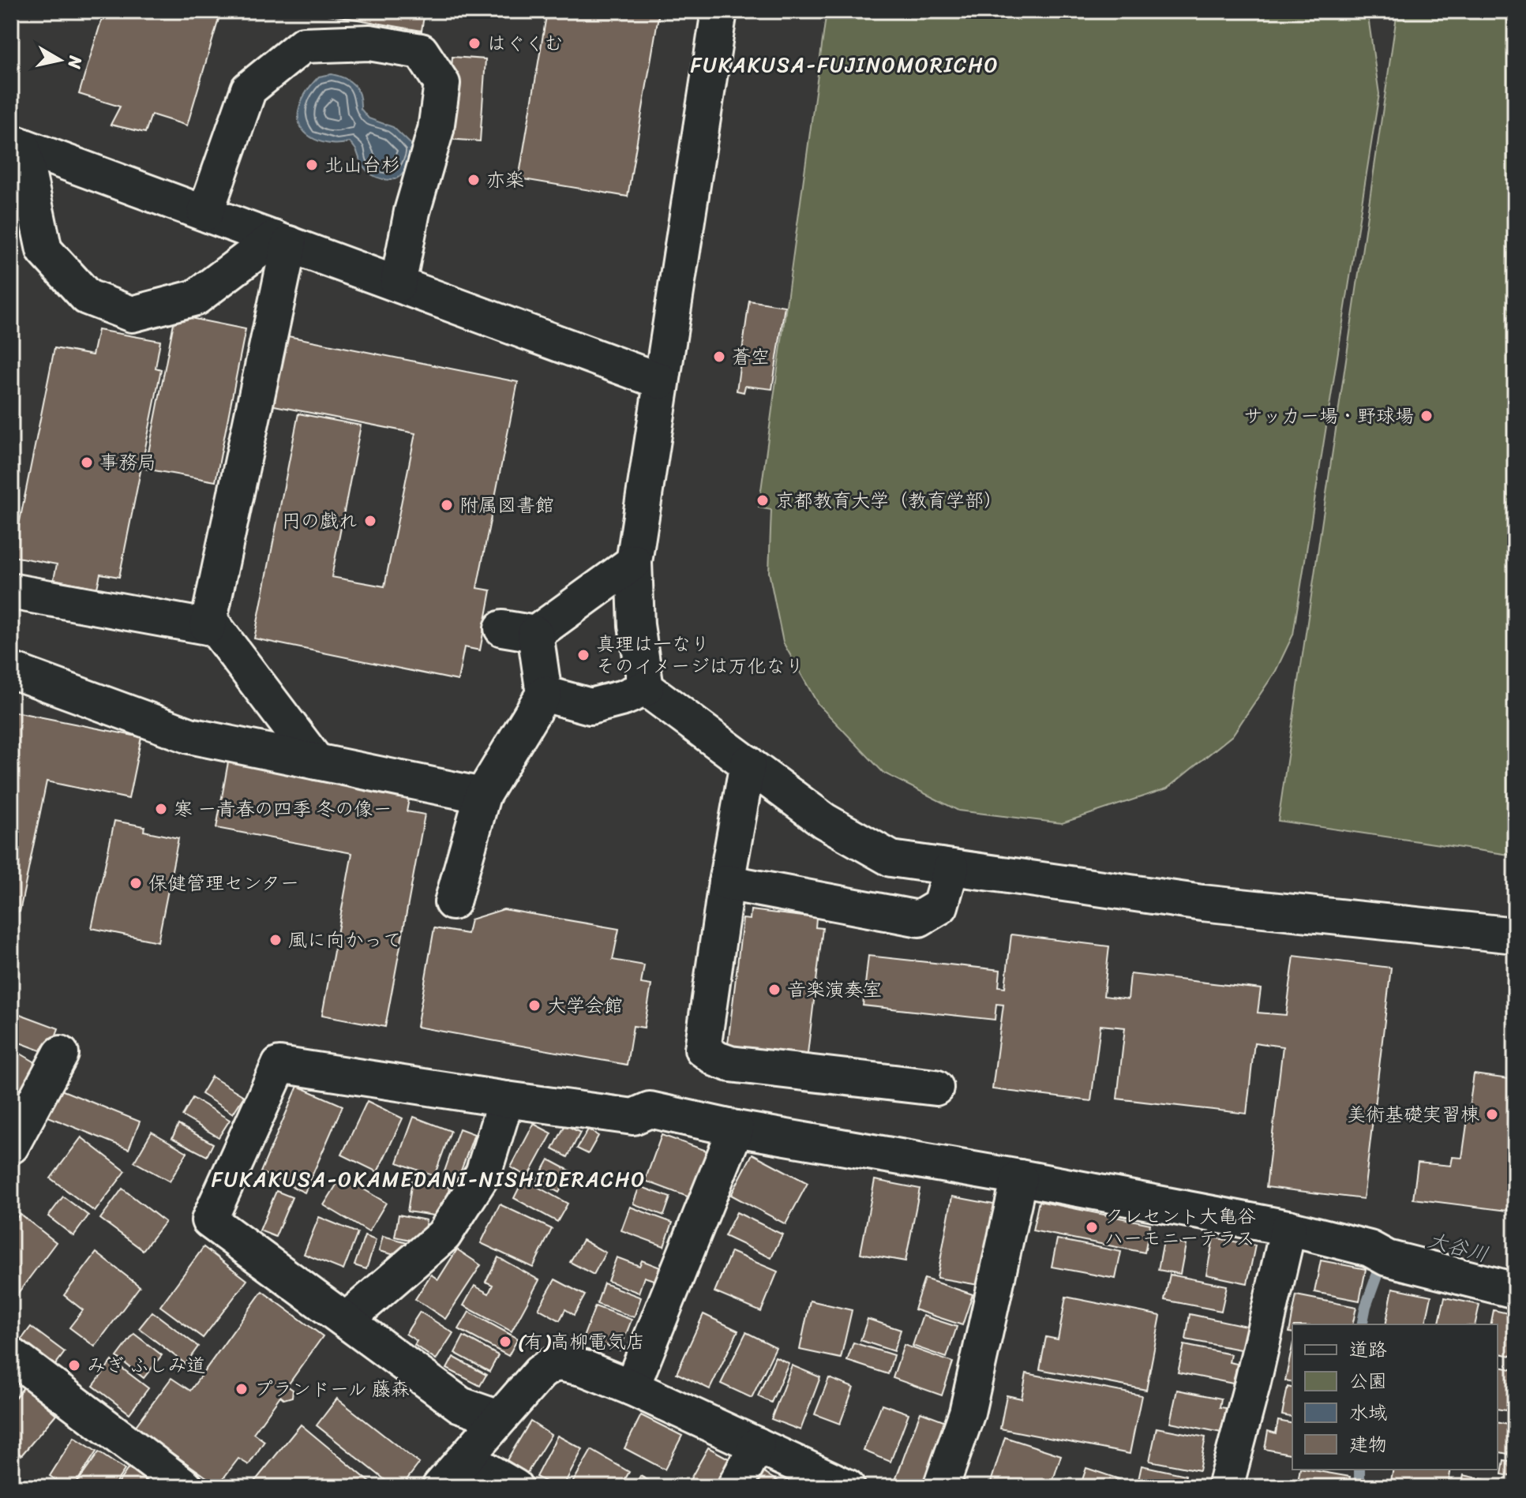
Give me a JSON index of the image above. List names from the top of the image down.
{
  "districts": ["FUKAKUSA-FUJINOMORICHO", "FUKAKUSA-OKAMEDANI-NISHIDERACHO"],
  "water": ["大谷川"],
  "places": [
    "はぐくむ",
    "北山台杉",
    "亦楽",
    "蒼空",
    "サッカー場・野球場",
    "事務局",
    "京都教育大学（教育学部）",
    "附属図書館",
    "円の戯れ",
    "真理は一なり そのイメージは万化なり",
    "寒 ー青春の四季 冬の像ー",
    "保健管理センター",
    "風に向かって",
    "音楽演奏室",
    "大学会館",
    "美術基礎実習棟",
    "クレセント大亀谷 ハーモニーテラス",
    "(有)高柳電気店",
    "みぎ ふしみ道",
    "プランドール 藤森"
  ],
  "legend": [
    "道路",
    "公園",
    "水域",
    "建物"
  ],
  "north": "right"
}
